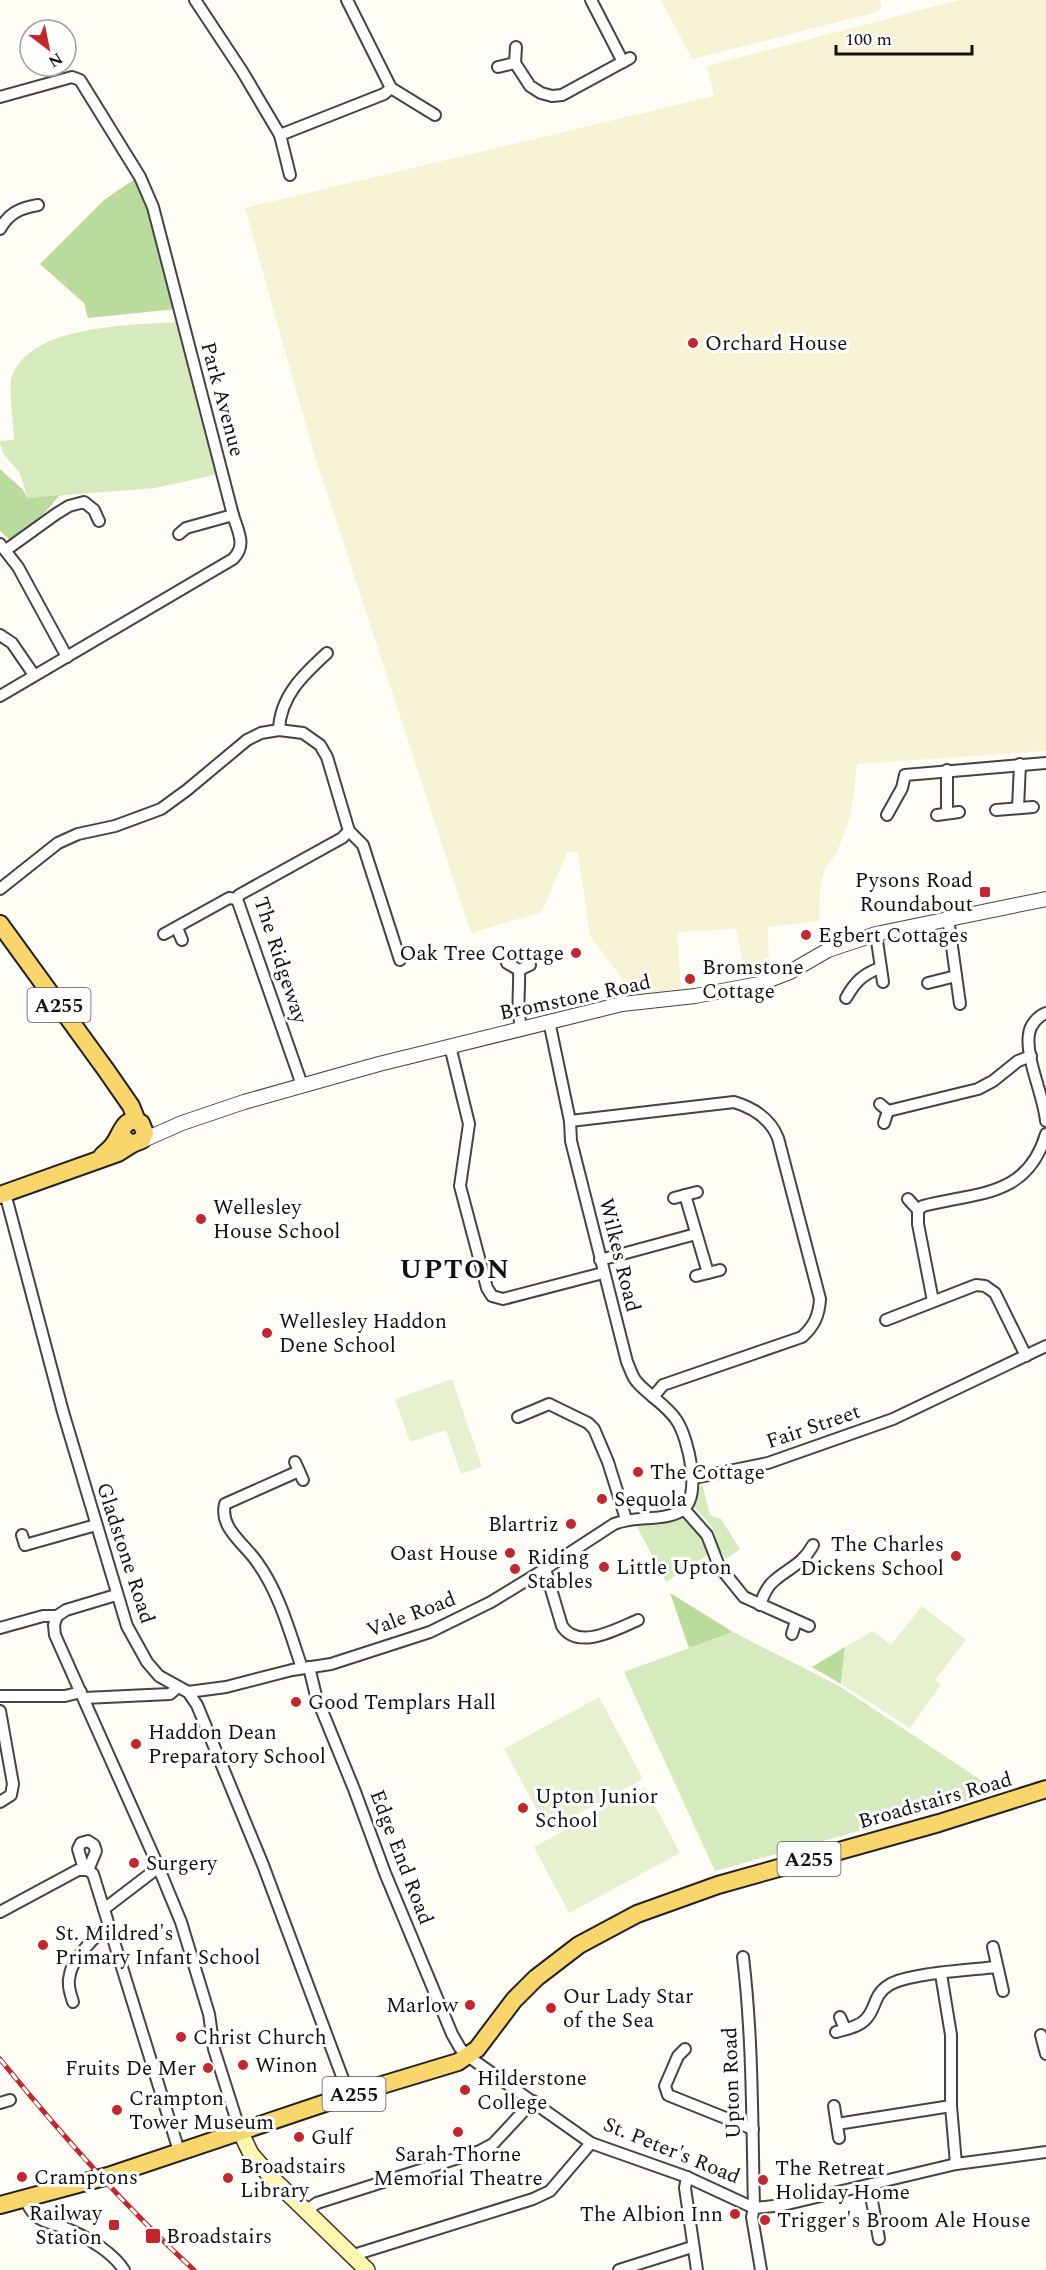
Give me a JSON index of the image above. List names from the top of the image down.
{
  "streets": {
    "main road": ["A255", "Broadstairs Road"],
    "street": [
      "Park Avenue",
      "The Ridgeway",
      "Bromstone Road",
      "Wilkes Road",
      "Fair Street",
      "Gladstone Road",
      "Vale Road",
      "Edge End Road",
      "Upton Road",
      "St. Peter's Road"
    ]
  },
  "crossings": [
    ["The Ridgeway", "Bromstone Road"],
    ["Bromstone Road", "A255"],
    ["Bromstone Road", "Wilkes Road"],
    ["A255", "Gladstone Road"],
    ["A255", "Broadstairs Road"],
    ["A255", "Edge End Road"],
    ["A255", "St. Peter's Road"],
    ["Wilkes Road", "Fair Street"],
    ["Gladstone Road", "Vale Road"],
    ["Vale Road", "Edge End Road"],
    ["Broadstairs Road", "Edge End Road"],
    ["Broadstairs Road", "St. Peter's Road"],
    ["Edge End Road", "St. Peter's Road"],
    ["Upton Road", "St. Peter's Road"]
  ],
  "districts": ["UPTON"],
  "places": {
    "other": [
      "Orchard House",
      "Egbert Cottages",
      "Oak Tree Cottage",
      "Bromstone Cottage",
      "Wellesley House School",
      "Wellesley Haddon Dene School",
      "The Cottage",
      "Sequola",
      "Blartriz",
      "Oast House",
      "The Charles Dickens School",
      "Little Upton",
      "Riding Stables",
      "Good Templars Hall",
      "Haddon Dean Preparatory School",
      "Upton Junior School",
      "Surgery",
      "St. Mildred's Primary Infant School",
      "Marlow",
      "Our Lady Star of the Sea",
      "Christ Church",
      "Winon",
      "Fruits De Mer",
      "Hilderstone College",
      "Crampton Tower Museum",
      "Sarah Thorne Memorial Theatre",
      "Gulf",
      "Cramptons",
      "Broadstairs Library",
      "The Retreat Holiday Home",
      "The Albion Inn",
      "Trigger's Broom Ale House"
    ],
    "transit": ["Pysons Road Roundabout", "Railway Station", "Broadstairs"]
  },
  "scale_bar": "100 m",
  "north": "bottom right"
}
